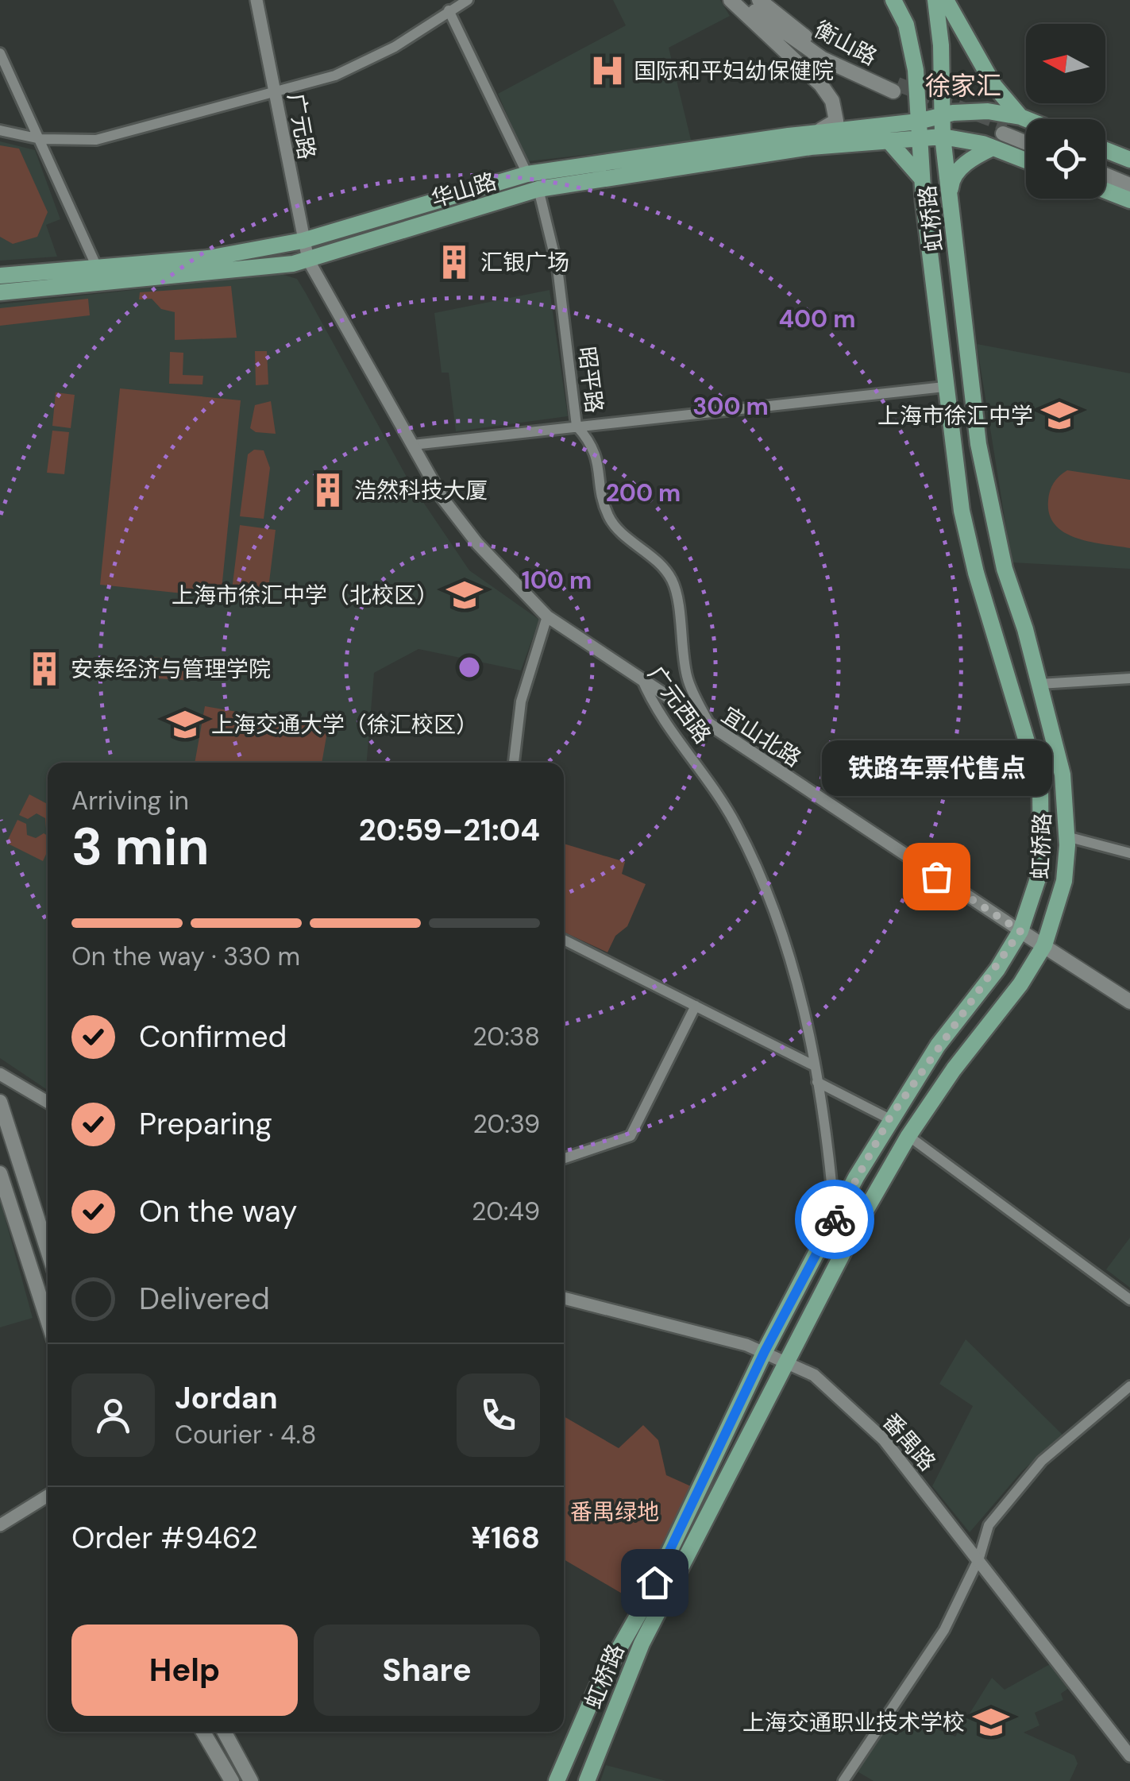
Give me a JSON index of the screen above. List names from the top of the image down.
{
  "streets": {
    "main road": ["衡山路", "华山路", "虹桥路"],
    "street": [
      "广元路",
      "昭平路",
      "广元西路",
      "宜山北路",
      "番禺路"
    ]
  },
  "crossings": [
    ["衡山路", "华山路"],
    ["广元路", "华山路"],
    ["广元路", "广元西路"],
    ["华山路", "虹桥路"],
    ["华山路", "昭平路"],
    ["华山路", "广元西路"],
    ["虹桥路", "广元西路"],
    ["虹桥路", "宜山北路"],
    ["虹桥路", "番禺路"],
    ["昭平路", "宜山北路"],
    ["广元西路", "宜山北路"]
  ],
  "districts": ["徐家汇"],
  "parks": ["番禺绿地"],
  "places": {
    "hospital": ["国际和平妇幼保健院"],
    "building": ["汇银广场", "浩然科技大厦", "安泰经济与管理学院"],
    "school or university": [
      "上海市徐汇中学",
      "上海市徐汇中学（北校区）",
      "上海交通大学（徐汇校区）",
      "上海交通职业技术学校"
    ],
    "other": ["铁路车票代售点"]
  },
  "north": "left",
  "page": {
    "bubble": "铁路车票代售点",
    "heading": ["3 min", "Arriving in", "20:59–21:04"],
    "panel": [
      "Jordan",
      "Courier · 4.8",
      "Order #9462",
      "¥168"
    ],
    "bar": "On the way · 330 m",
    "list": [
      ["Confirmed", "20:38"],
      ["Preparing", "20:39"],
      ["On the way", "20:49"],
      "Delivered"
    ],
    "buttons": ["Help", "Share"]
  },
  "rings": [
    "400 m",
    "300 m",
    "200 m",
    "100 m"
  ]
}
